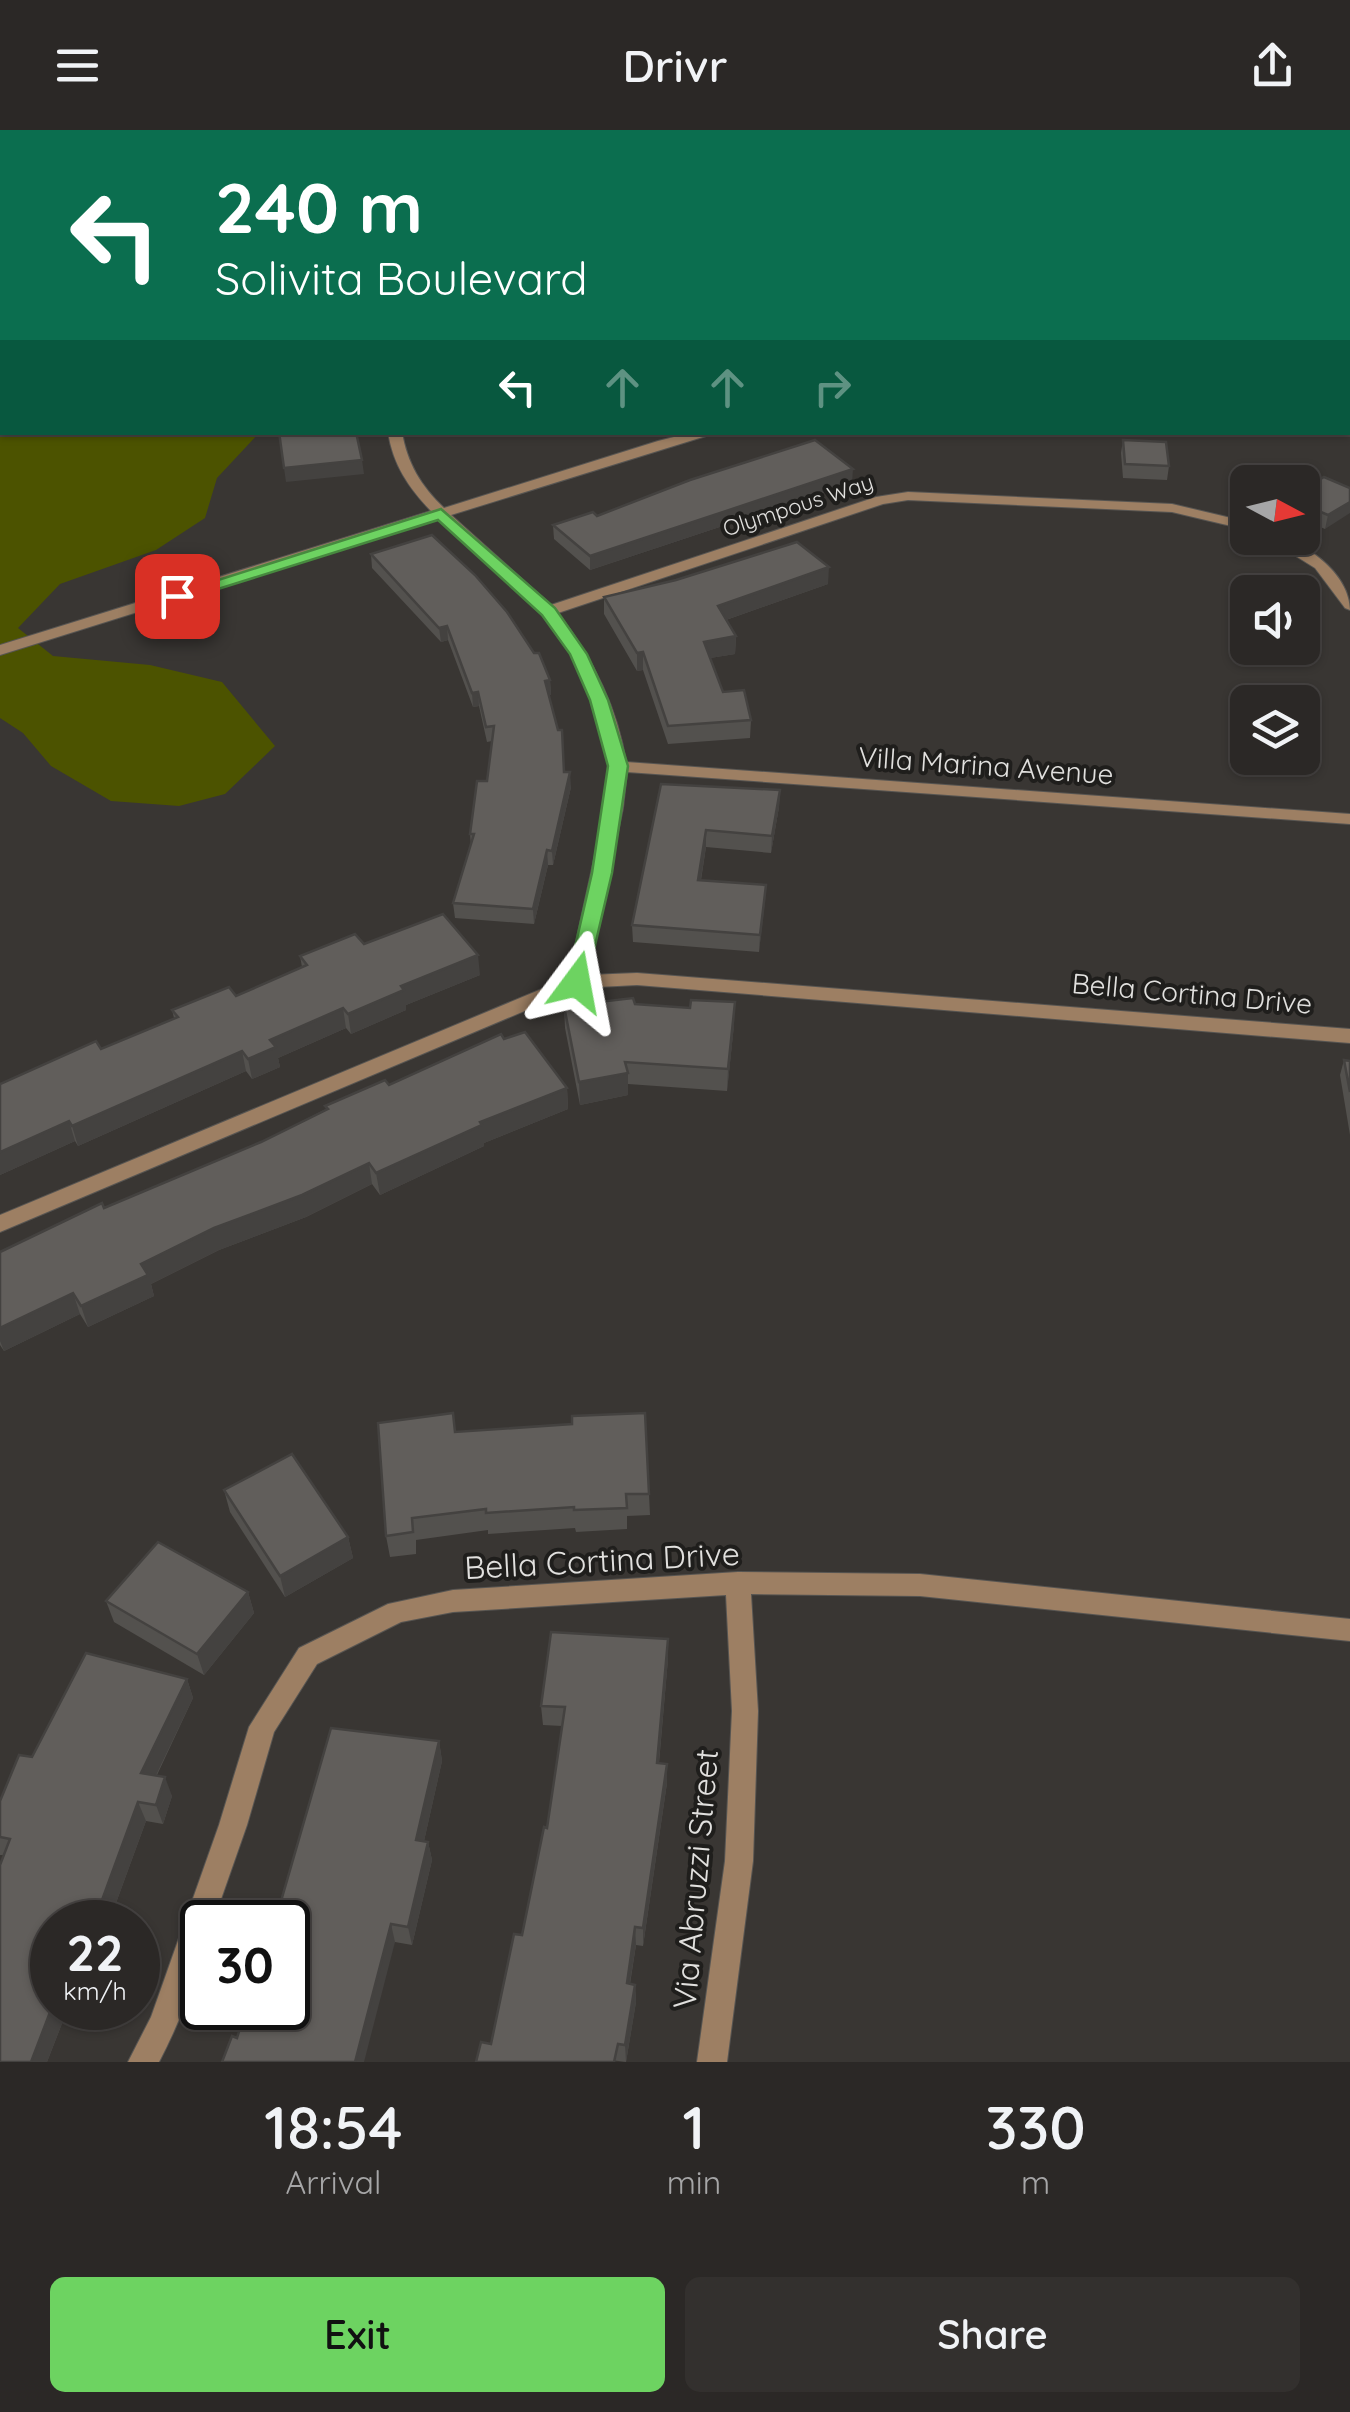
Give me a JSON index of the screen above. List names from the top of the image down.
{
  "streets": {
    "street": [
      "Olympous Way",
      "Villa Marina Avenue",
      "Bella Cortina Drive",
      "Via Abruzzi Street"
    ]
  },
  "crossings": [
    ["Bella Cortina Drive", "Via Abruzzi Street"]
  ],
  "north": "right",
  "page": {
    "header": "Drivr",
    "turn": ["240 m", "Solivita Boulevard"],
    "speed": "22 km/h",
    "limit": "30",
    "eta": [
      "18:54",
      "Arrival",
      "1",
      "min",
      "330",
      "m"
    ],
    "buttons": ["Exit", "Share"]
  }
}
